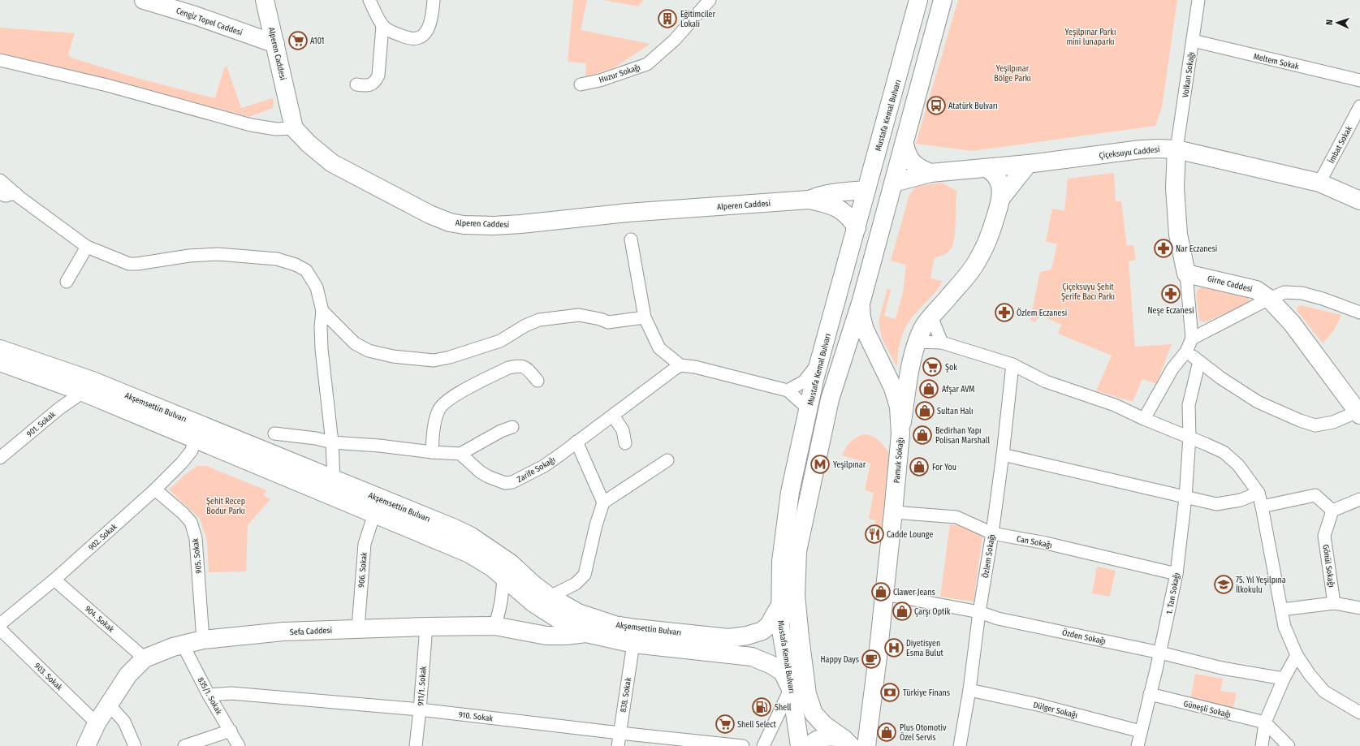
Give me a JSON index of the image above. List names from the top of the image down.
{
  "streets": {
    "main road": [
      "Cengiz Topel Caddesi",
      "Alperen Caddesi",
      "Mustafa Kemal Bulvarı",
      "Çiçeksuyu Caddesi",
      "Girne Caddesi",
      "Akşemsettin Bulvarı",
      "Pamuk Sokağı",
      "Sefa Caddesi"
    ],
    "street": [
      "Meltem Sokak",
      "Huzur Sokağı",
      "Volkan Sokağı",
      "İmbat Sokak",
      "901. Sokak",
      "Zarife Sokağı",
      "902. Sokak",
      "Can Sokağı",
      "905. Sokak",
      "Özlem Sokağı",
      "Gönül Sokağı",
      "906. Sokak",
      "1. Tan Sokağı",
      "904. Sokak",
      "Özden Sokağı",
      "903. Sokak",
      "911/1. Sokak",
      "838. Sokak",
      "835/1. Sokak",
      "Güneşli Sokağı",
      "Dülger Sokağı",
      "910. Sokak"
    ]
  },
  "crossings": [
    ["Cengiz Topel Caddesi", "Alperen Caddesi"],
    ["Alperen Caddesi", "Çiçeksuyu Caddesi"],
    ["Meltem Sokak", "Volkan Sokağı"],
    ["Volkan Sokağı", "Çiçeksuyu Caddesi"],
    ["Mustafa Kemal Bulvarı", "Çiçeksuyu Caddesi"],
    ["Mustafa Kemal Bulvarı", "Akşemsettin Bulvarı"],
    ["Mustafa Kemal Bulvarı", "Pamuk Sokağı"],
    ["İmbat Sokak", "Çiçeksuyu Caddesi"],
    ["Çiçeksuyu Caddesi", "Pamuk Sokağı"],
    ["Akşemsettin Bulvarı", "901. Sokak"],
    ["Akşemsettin Bulvarı", "902. Sokak"],
    ["Akşemsettin Bulvarı", "906. Sokak"],
    ["Akşemsettin Bulvarı", "Sefa Caddesi"],
    ["Akşemsettin Bulvarı", "838. Sokak"],
    ["Pamuk Sokağı", "Can Sokağı"],
    ["Pamuk Sokağı", "Özden Sokağı"],
    ["902. Sokak", "905. Sokak"],
    ["902. Sokak", "904. Sokak"],
    ["Can Sokağı", "Özlem Sokağı"],
    ["Can Sokağı", "1. Tan Sokağı"],
    ["905. Sokak", "Sefa Caddesi"],
    ["Özlem Sokağı", "Özden Sokağı"],
    ["Özlem Sokağı", "Dülger Sokağı"],
    ["906. Sokak", "Sefa Caddesi"],
    ["1. Tan Sokağı", "Özden Sokağı"],
    ["1. Tan Sokağı", "Güneşli Sokağı"],
    ["1. Tan Sokağı", "Dülger Sokağı"],
    ["904. Sokak", "Sefa Caddesi"],
    ["Sefa Caddesi", "903. Sokak"],
    ["Sefa Caddesi", "911/1. Sokak"],
    ["Sefa Caddesi", "835/1. Sokak"],
    ["911/1. Sokak", "910. Sokak"],
    ["838. Sokak", "910. Sokak"],
    ["835/1. Sokak", "910. Sokak"]
  ],
  "parks": [
    "Yeşilpınar Parkı mini lunaparkı",
    "Yeşilpınar Bölge Parkı",
    "Çiçeksuyu Şehit Şerife Bacı Parkı",
    "Şehit Recep Bodur Parkı"
  ],
  "places": {
    "building": ["Eğitimciler Lokali"],
    "supermarket": ["A101", "Şok", "Shell Select"],
    "bus stop": ["Atatürk Bulvarı"],
    "pharmacy": ["Nar Eczanesi", "Neşe Eczanesi", "Özlem Eczanesi"],
    "shop": [
      "Afşar AVM",
      "Sultan Halı",
      "Bedirhan Yapı Polisan Marshall",
      "For You",
      "Clawer Jeans",
      "Çarşı Optik",
      "Plus Otomotiv Özel Servis"
    ],
    "metro station": ["Yeşilpınar"],
    "restaurant": ["Cadde Lounge"],
    "school or university": ["75. Yıl Yeşilpına İlkokulu"],
    "hospital": ["Diyetisyen Esma Bulut"],
    "cafe": ["Happy Days"],
    "bank": ["Türkiye Finans"],
    "fuel station": ["Shell"]
  },
  "north": "left"
}
